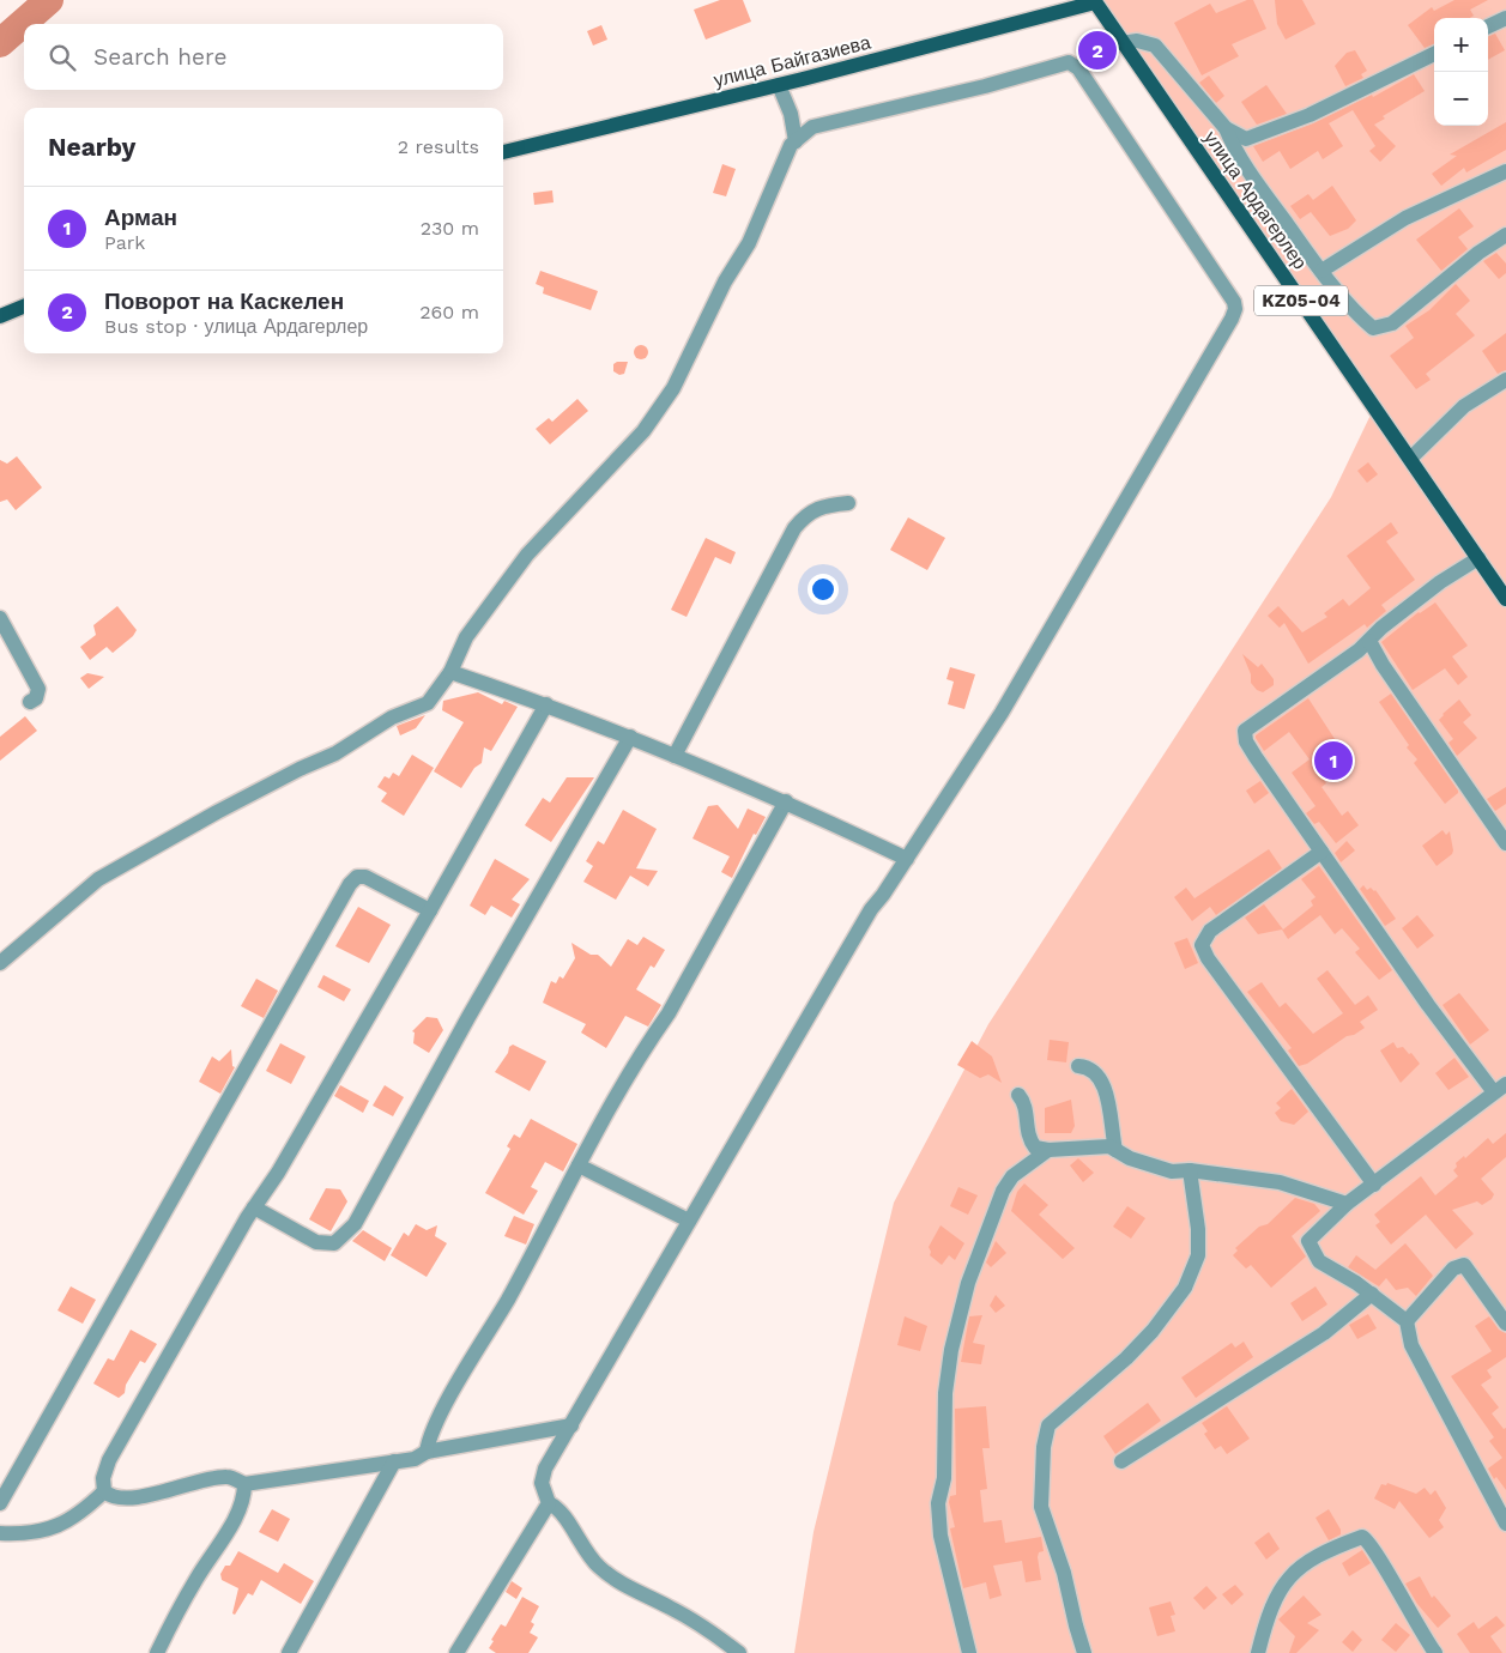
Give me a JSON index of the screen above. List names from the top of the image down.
{
  "streets": {
    "main road": ["улица Байгазиева", "улица Ардагерлер", "KZ05-04"]
  },
  "crossings": [
    ["улица Байгазиева", "улица Ардагерлер"]
  ],
  "page": {
    "map_buttons": ["+", "−"],
    "search": "Search here",
    "pins": ["2", "1"],
    "heading": ["Nearby", "2 results"],
    "list": [
      {
        "mark": "1",
        "name": "Арман",
        "note": "Park",
        "value": "230 m"
      },
      {
        "mark": "2",
        "name": "Поворот на Каскелен",
        "note": "Bus stop · улица Ардагерлер",
        "value": "260 m"
      }
    ]
  }
}
